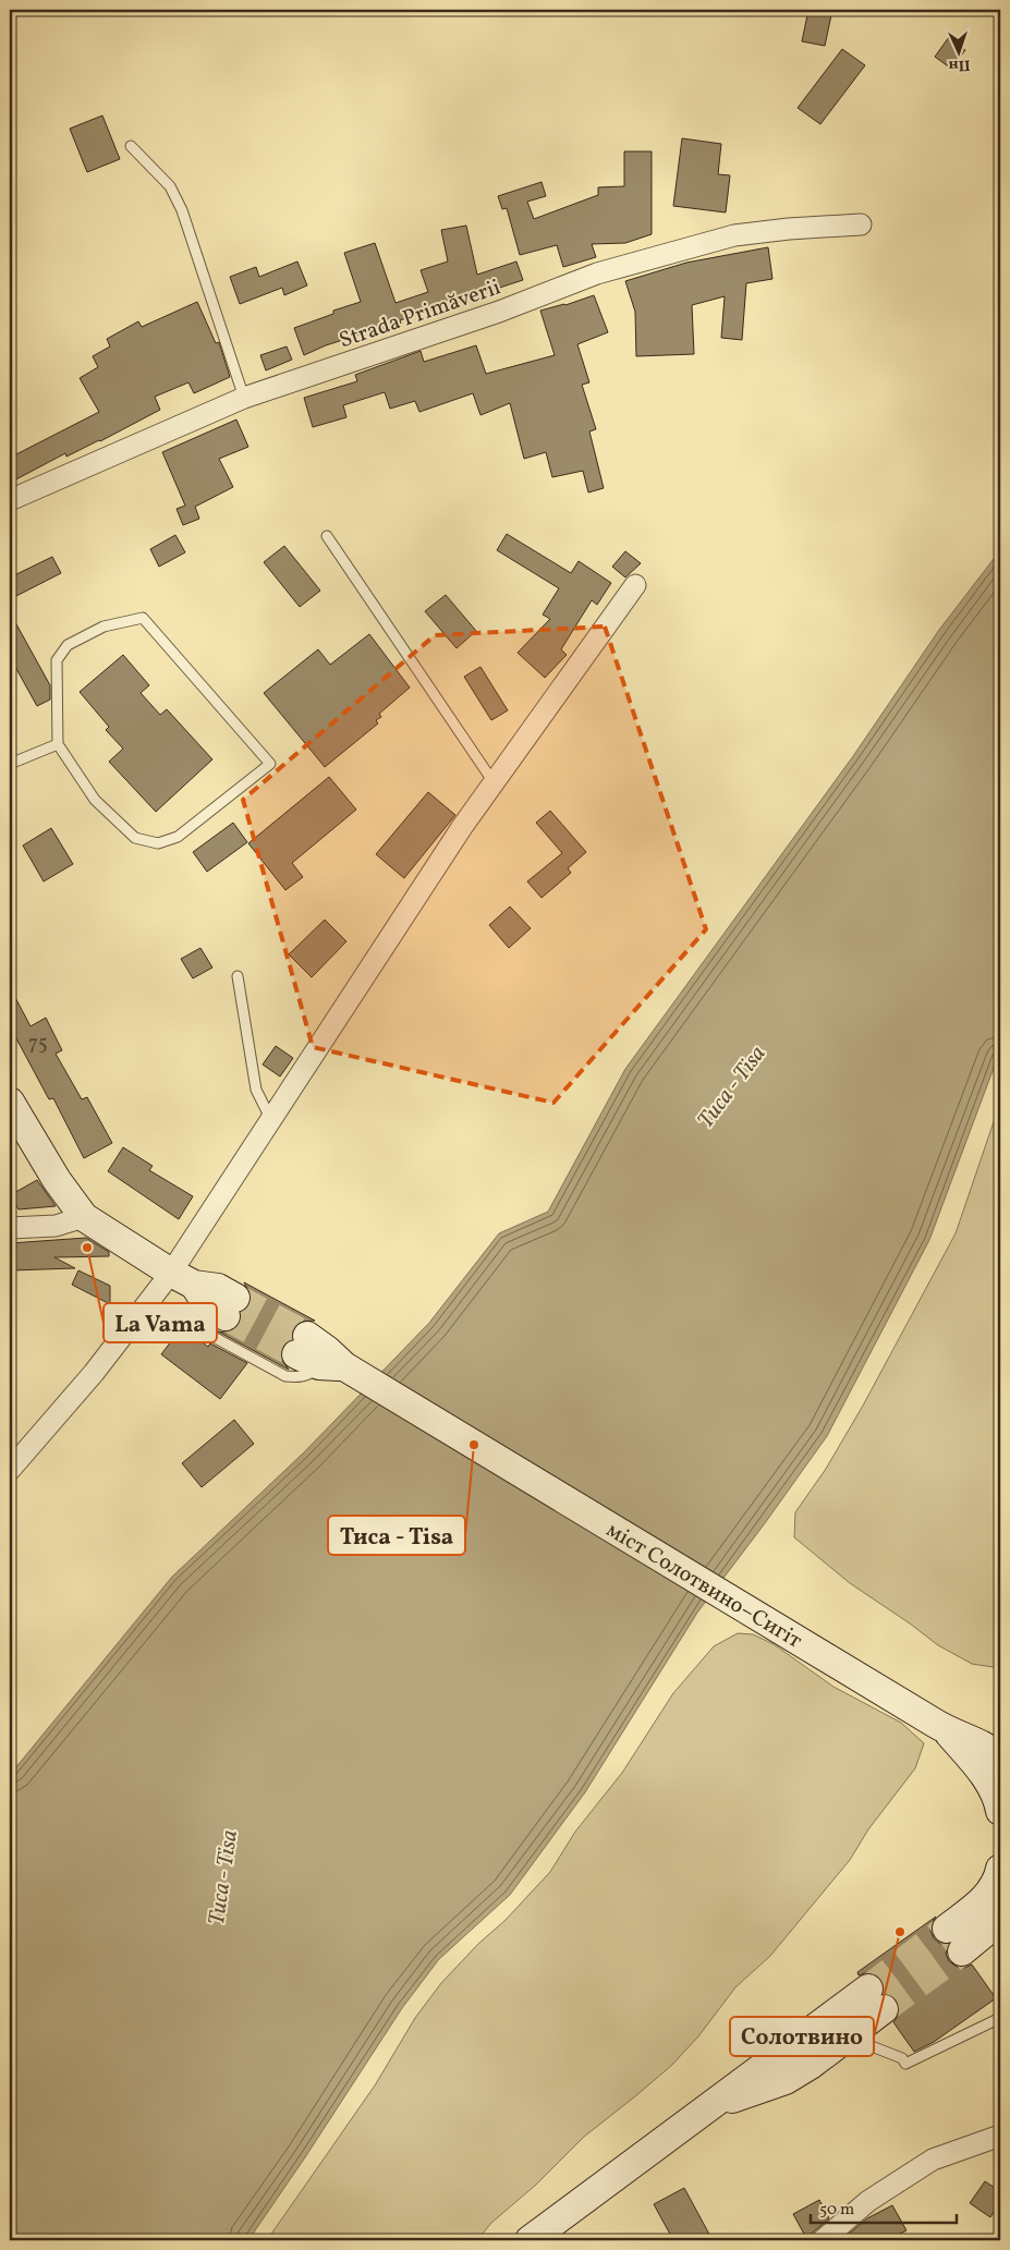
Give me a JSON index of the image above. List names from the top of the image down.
{
  "streets": {
    "street": ["Strada Primăverii", "міст Солотвино–Сигіт"]
  },
  "water": ["Тиса - Tisa"],
  "places": ["La Vama", "Тиса - Tisa", "Солотвино"],
  "house_numbers": ["75"],
  "scale_bar": "50 m",
  "north": "bottom"
}
